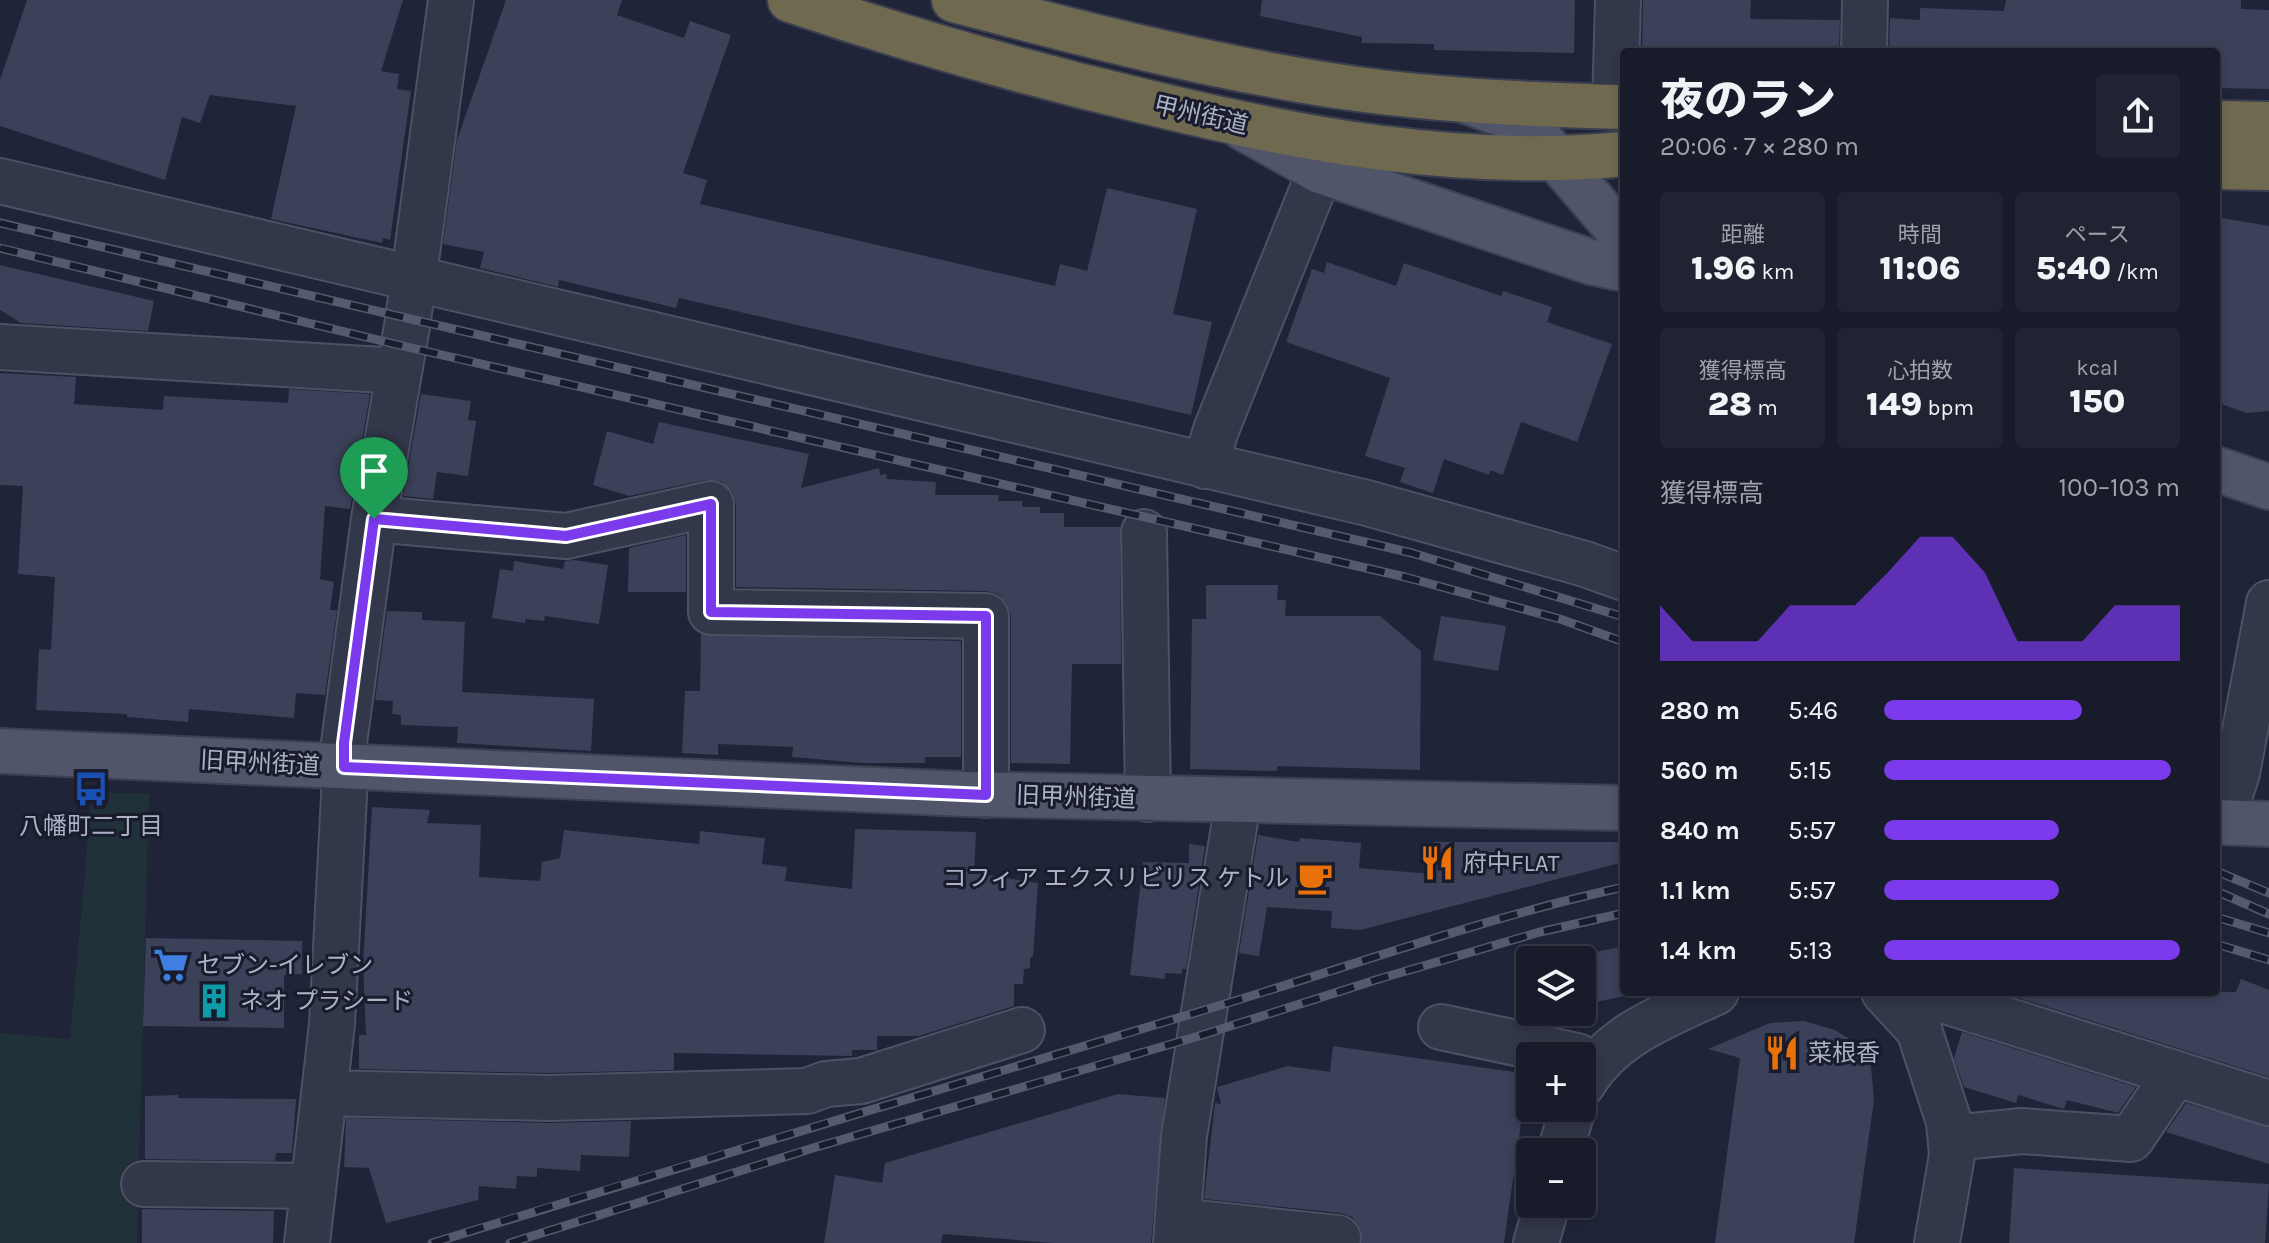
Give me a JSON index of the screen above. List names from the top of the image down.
{
  "streets": {
    "highway": ["甲州街道"],
    "main road": ["旧甲州街道"]
  },
  "places": {
    "bus stop": ["八幡町二丁目"],
    "restaurant": ["府中FLAT", "菜根香"],
    "cafe": ["コフィア エクスリビリス ケトル"],
    "supermarket": ["セブン-イレブン"],
    "building": ["ネオ プラシード"]
  },
  "page": {
    "heading": ["夜のラン", "20:06 · 7 × 280 m"],
    "stats": [
      ["距離", "1.96 km"],
      ["時間", "11:06"],
      ["ペース", "5:40 /km"],
      ["獲得標高", "28 m"],
      ["心拍数", "149 bpm"],
      ["kcal", "150"]
    ],
    "chart": ["獲得標高", "100–103 m"],
    "list": [
      {
        "name": "280 m",
        "note": "5:46"
      },
      {
        "name": "560 m",
        "note": "5:15"
      },
      {
        "name": "840 m",
        "note": "5:57"
      },
      {
        "name": "1.1 km",
        "note": "5:57"
      },
      {
        "name": "1.4 km",
        "note": "5:13"
      }
    ],
    "map_buttons": ["+", "−"]
  }
}
